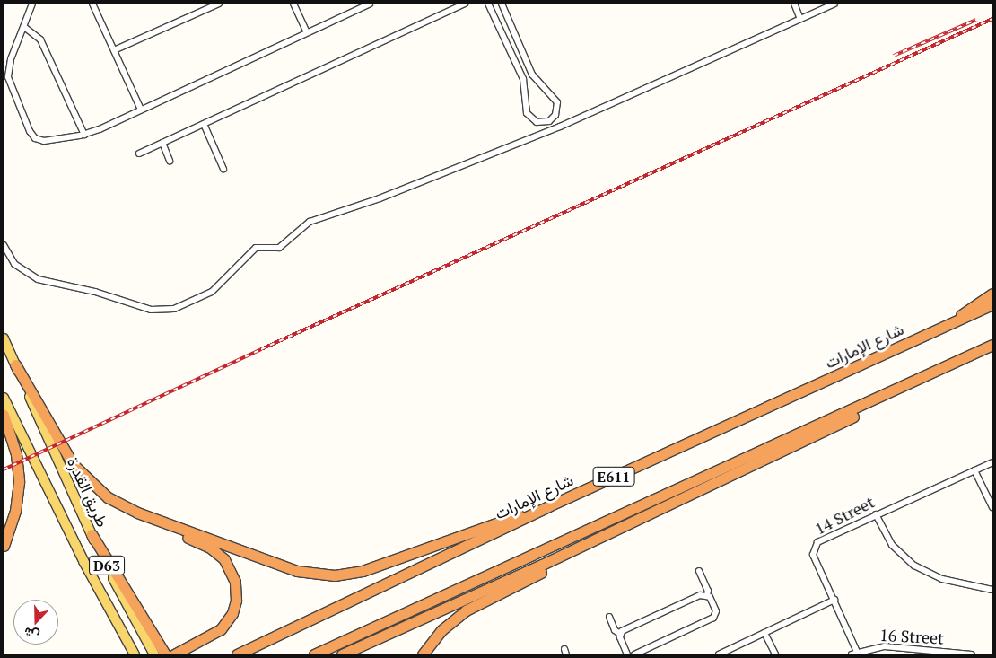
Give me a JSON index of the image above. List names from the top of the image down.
{
  "streets": {
    "highway": ["شارع الإمارات", "E611"],
    "main road": ["طريق القدرة", "D63"],
    "street": ["14 Street", "16 Street"]
  },
  "crossings": [
    ["14 Street", "16 Street"]
  ],
  "north": "bottom"
}
